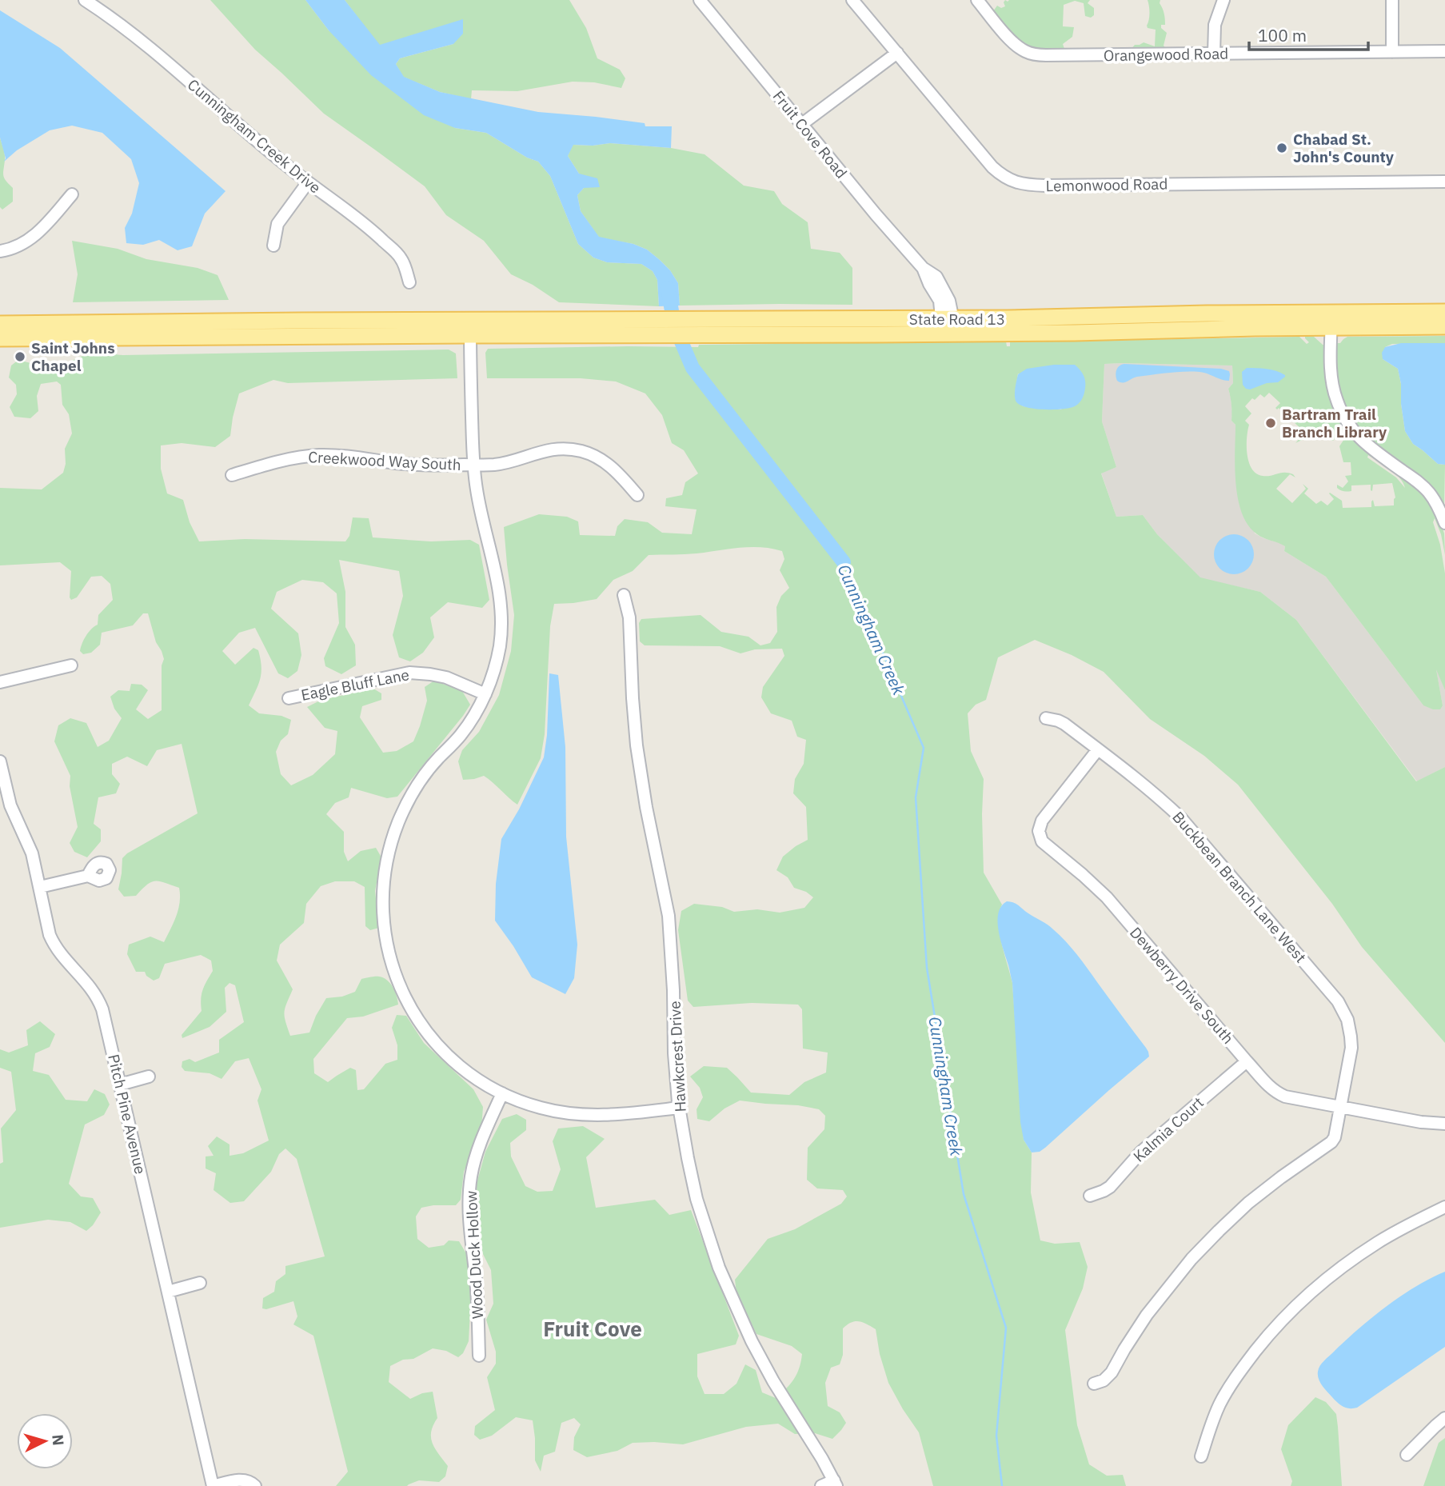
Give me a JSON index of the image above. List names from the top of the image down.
{
  "streets": {
    "main road": ["State Road 13"],
    "street": [
      "Orangewood Road",
      "Fruit Cove Road",
      "Cunningham Creek Drive",
      "Lemonwood Road",
      "Creekwood Way South",
      "Eagle Bluff Lane",
      "Buckbean Branch Lane West",
      "Dewberry Drive South",
      "Hawkcrest Drive",
      "Pitch Pine Avenue",
      "Kalmia Court",
      "Wood Duck Hollow"
    ]
  },
  "crossings": [
    ["Fruit Cove Road", "State Road 13"],
    ["Buckbean Branch Lane West", "Dewberry Drive South"],
    ["Dewberry Drive South", "Kalmia Court"]
  ],
  "districts": ["Fruit Cove"],
  "water": ["Cunningham Creek"],
  "places": ["Chabad St. John's County", "Saint Johns Chapel", "Bartram Trail Branch Library"],
  "scale_bar": "100 m",
  "north": "right"
}
